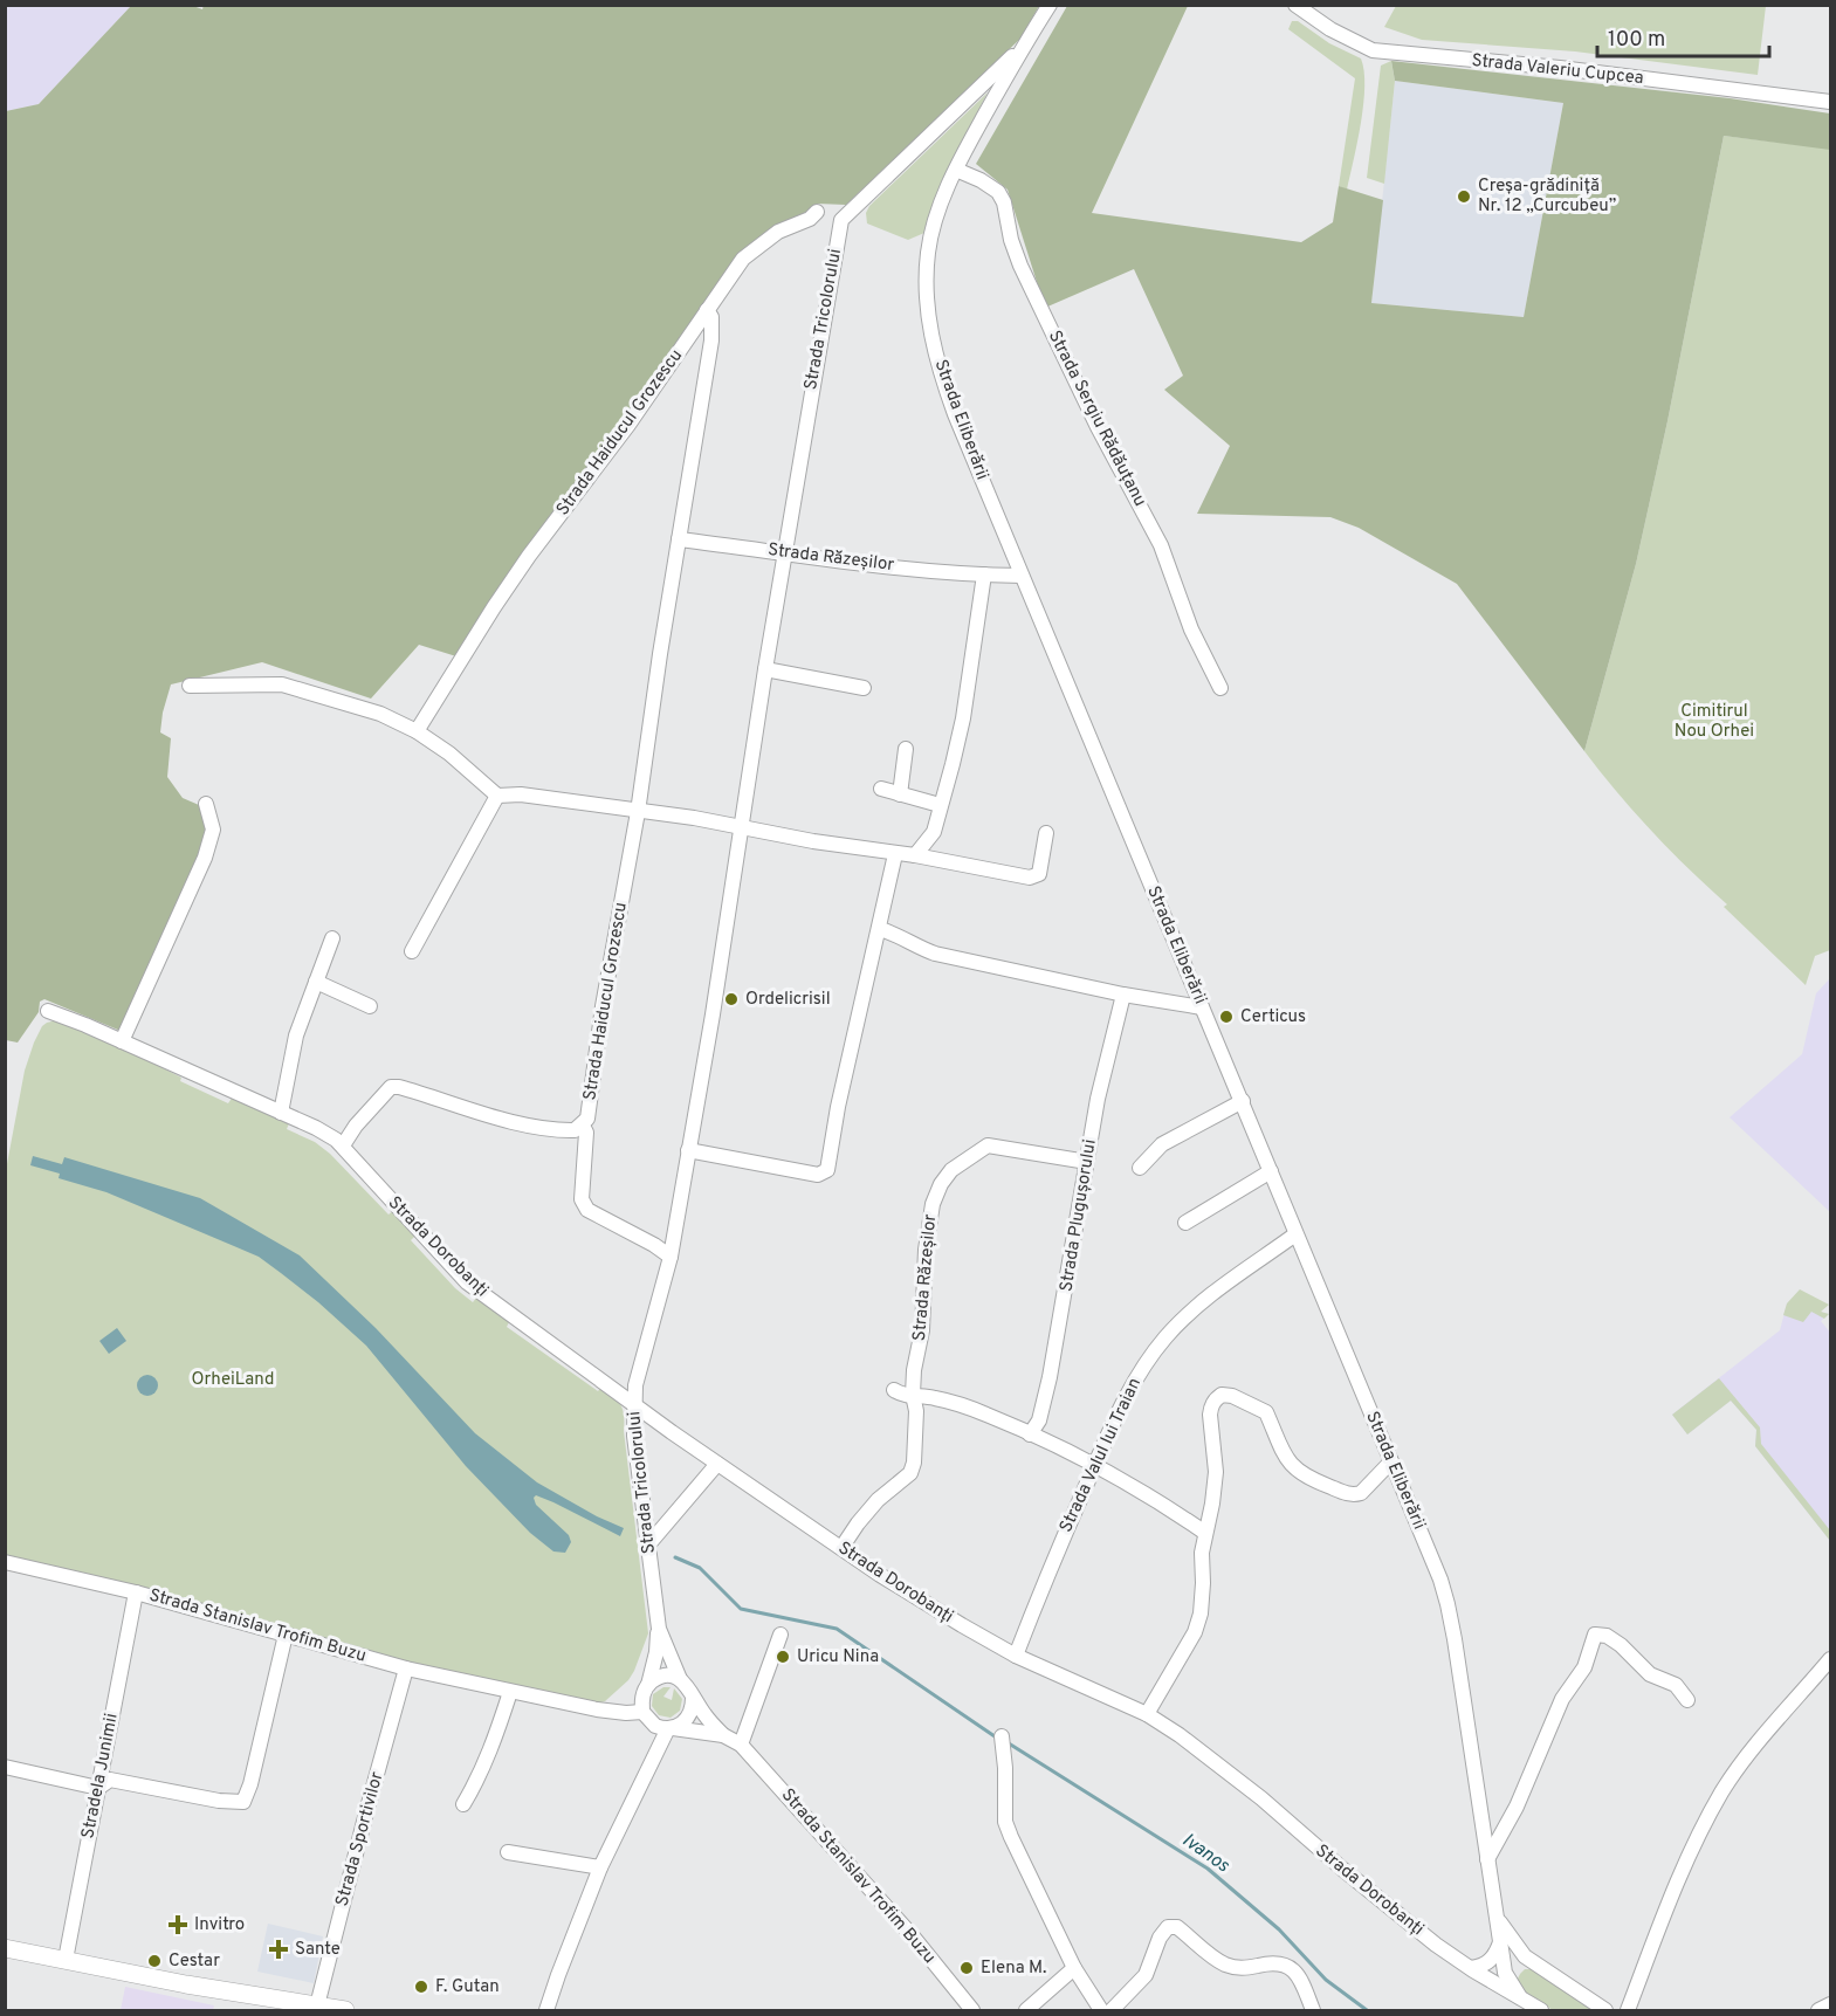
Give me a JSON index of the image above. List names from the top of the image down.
{
  "streets": {
    "street": [
      "Strada Valeriu Cupcea",
      "Strada Tricolorului",
      "Strada Sergiu Rădăuțanu",
      "Strada Eliberării",
      "Strada Haiducul Grozescu",
      "Strada Răzeșilor",
      "Strada Plugușorului",
      "Strada Dorobanți",
      "Strada Valul lui Traian",
      "Strada Stanislav Trofim Buzu",
      "Stradela Junimii",
      "Strada Sportivilor"
    ]
  },
  "crossings": [
    ["Strada Tricolorului", "Strada Eliberării"],
    ["Strada Tricolorului", "Strada Răzeșilor"],
    ["Strada Tricolorului", "Strada Dorobanți"],
    ["Strada Tricolorului", "Strada Stanislav Trofim Buzu"],
    ["Strada Sergiu Rădăuțanu", "Strada Eliberării"],
    ["Strada Eliberării", "Strada Răzeșilor"],
    ["Strada Eliberării", "Strada Dorobanți"],
    ["Strada Eliberării", "Strada Valul lui Traian"],
    ["Strada Haiducul Grozescu", "Strada Răzeșilor"],
    ["Strada Răzeșilor", "Strada Plugușorului"],
    ["Strada Răzeșilor", "Strada Dorobanți"],
    ["Strada Dorobanți", "Strada Valul lui Traian"],
    ["Strada Stanislav Trofim Buzu", "Stradela Junimii"],
    ["Strada Stanislav Trofim Buzu", "Strada Sportivilor"]
  ],
  "water": ["Ivanos"],
  "parks": ["Cimitirul Nou Orhei", "OrheiLand"],
  "places": {
    "other": [
      "Creșa-grădiniță Nr. 12 „Curcubeu”",
      "Ordelicrisil",
      "Certicus",
      "Uricu Nina",
      "Cestar",
      "Elena M.",
      "F. Gutan"
    ],
    "health": ["Invitro", "Sante"]
  },
  "scale_bar": "100 m"
}
